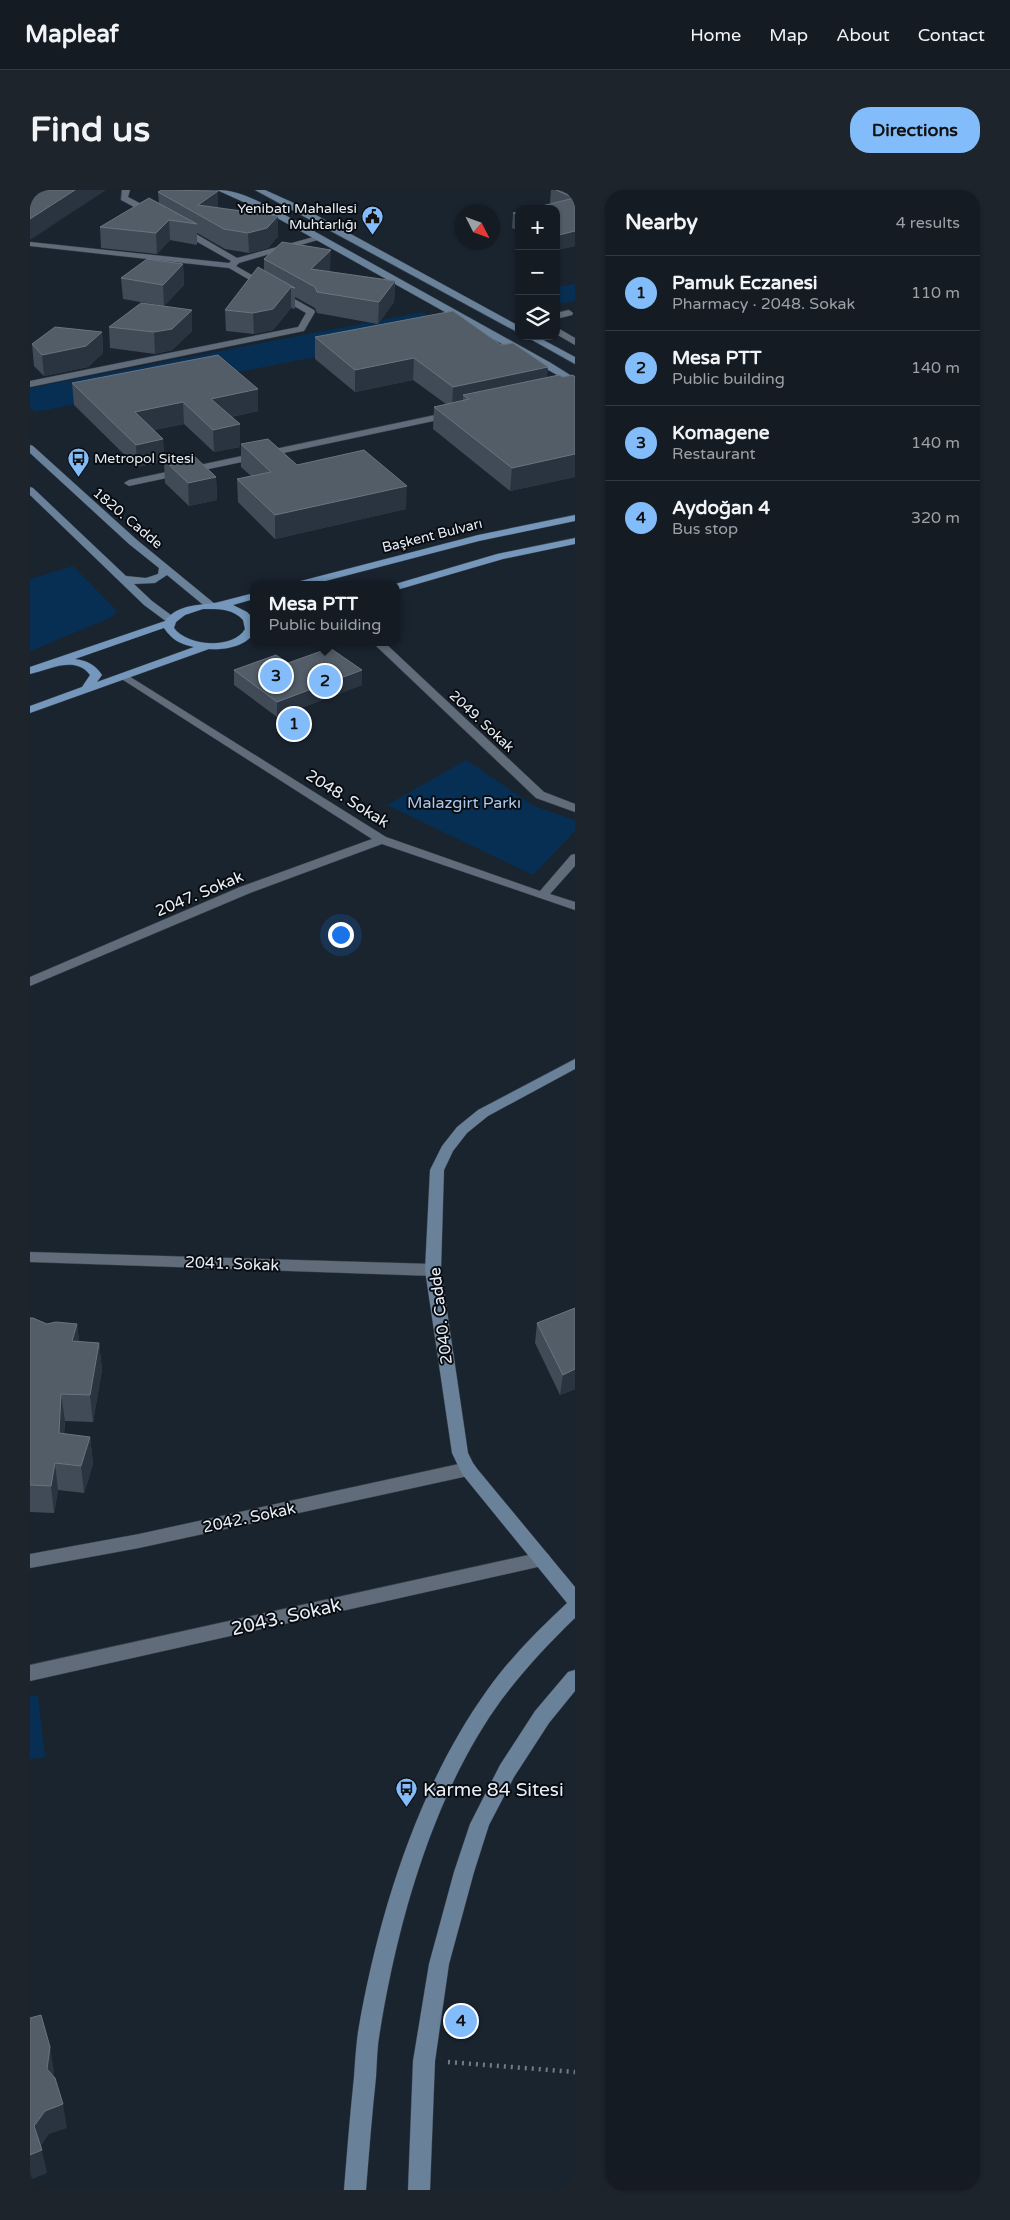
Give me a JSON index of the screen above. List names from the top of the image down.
{
  "streets": {
    "main road": ["Başkent Bulvarı"],
    "street": [
      "1820. Cadde",
      "2049. Sokak",
      "2048. Sokak",
      "2047. Sokak",
      "2041. Sokak",
      "2040. Cadde",
      "2042. Sokak",
      "2043. Sokak"
    ]
  },
  "crossings": [
    ["2048. Sokak", "2047. Sokak"],
    ["2041. Sokak", "2040. Cadde"],
    ["2040. Cadde", "2042. Sokak"],
    ["2040. Cadde", "2043. Sokak"]
  ],
  "parks": ["Malazgirt Parkı"],
  "places": {
    "public building": ["Yenibatı Mahallesi Muhtarlığı"],
    "bus stop": ["Metropol Sitesi", "Karme 84 Sitesi"]
  },
  "north": "bottom right",
  "page": {
    "header": "Mapleaf",
    "nav": [
      "Home",
      "Map",
      "About",
      "Contact"
    ],
    "buttons": "Directions",
    "title": "Find us",
    "heading": ["Nearby", "4 results"],
    "map_buttons": ["+", "−"],
    "list": [
      {
        "mark": "1",
        "name": "Pamuk Eczanesi",
        "note": "Pharmacy · 2048. Sokak",
        "value": "110 m"
      },
      {
        "mark": "2",
        "name": "Mesa PTT",
        "note": "Public building",
        "value": "140 m"
      },
      {
        "mark": "3",
        "name": "Komagene",
        "note": "Restaurant",
        "value": "140 m"
      },
      {
        "mark": "4",
        "name": "Aydoğan 4",
        "note": "Bus stop",
        "value": "320 m"
      }
    ],
    "popup": ["Mesa PTT", "Public building"],
    "pins": [
      "3",
      "2",
      "1",
      "4"
    ]
  }
}
